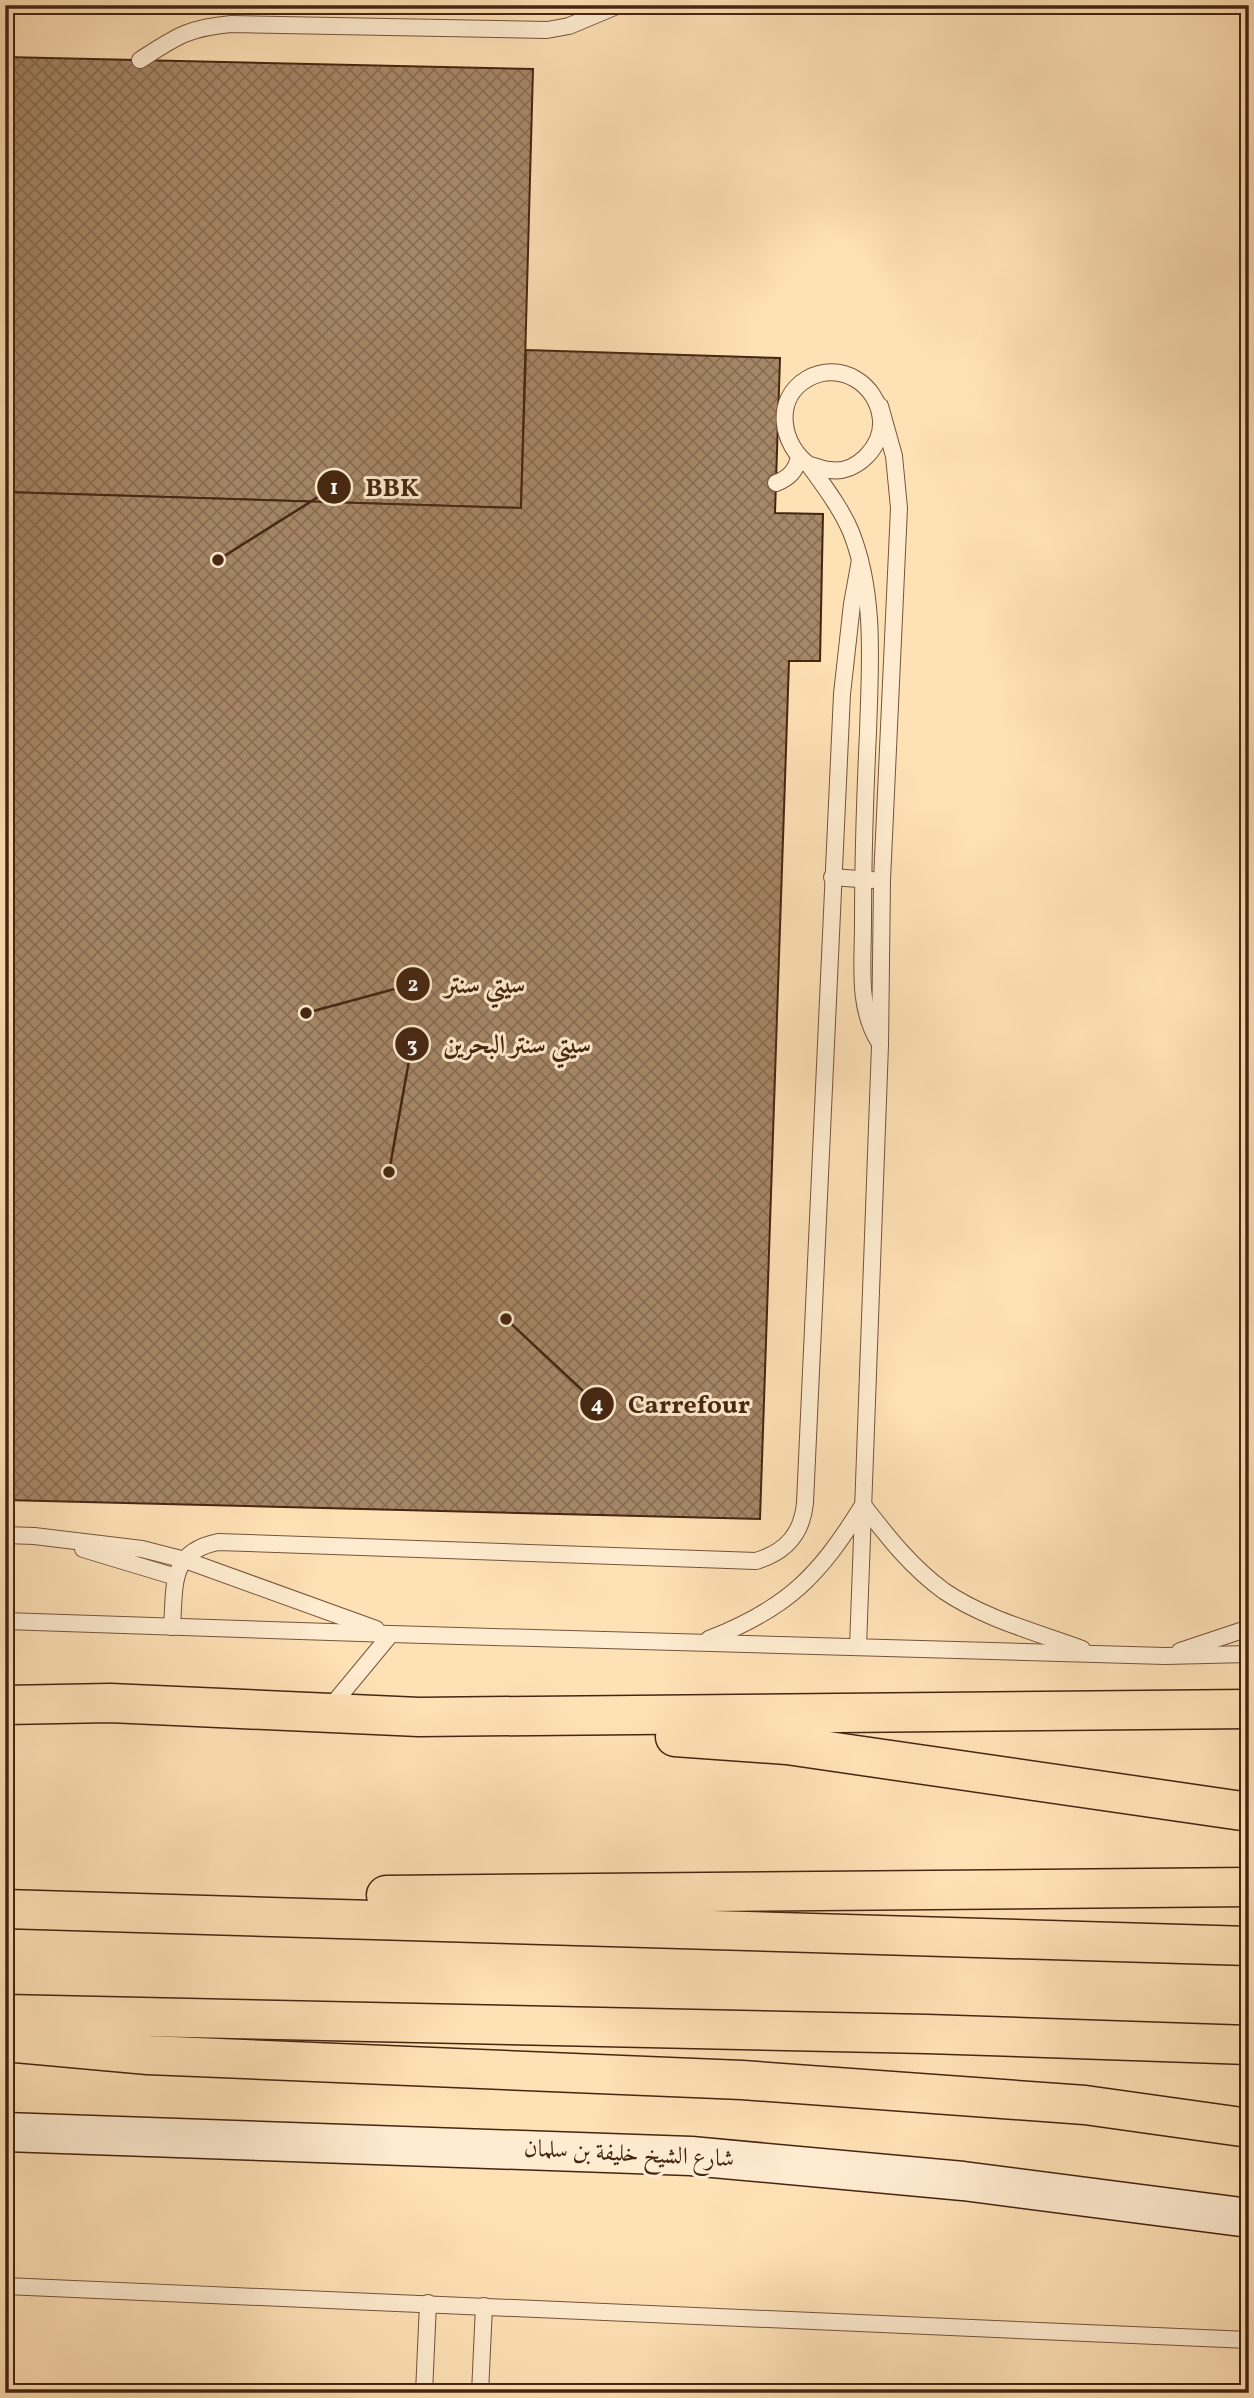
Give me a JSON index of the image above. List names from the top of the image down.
{
  "streets": {
    "main road": ["شارع الشيخ خليفة بن سلمان"]
  },
  "places": [
    "BBK",
    "سيتي سنتر",
    "سيتي سنتر البحرين",
    "Carrefour"
  ]
}
